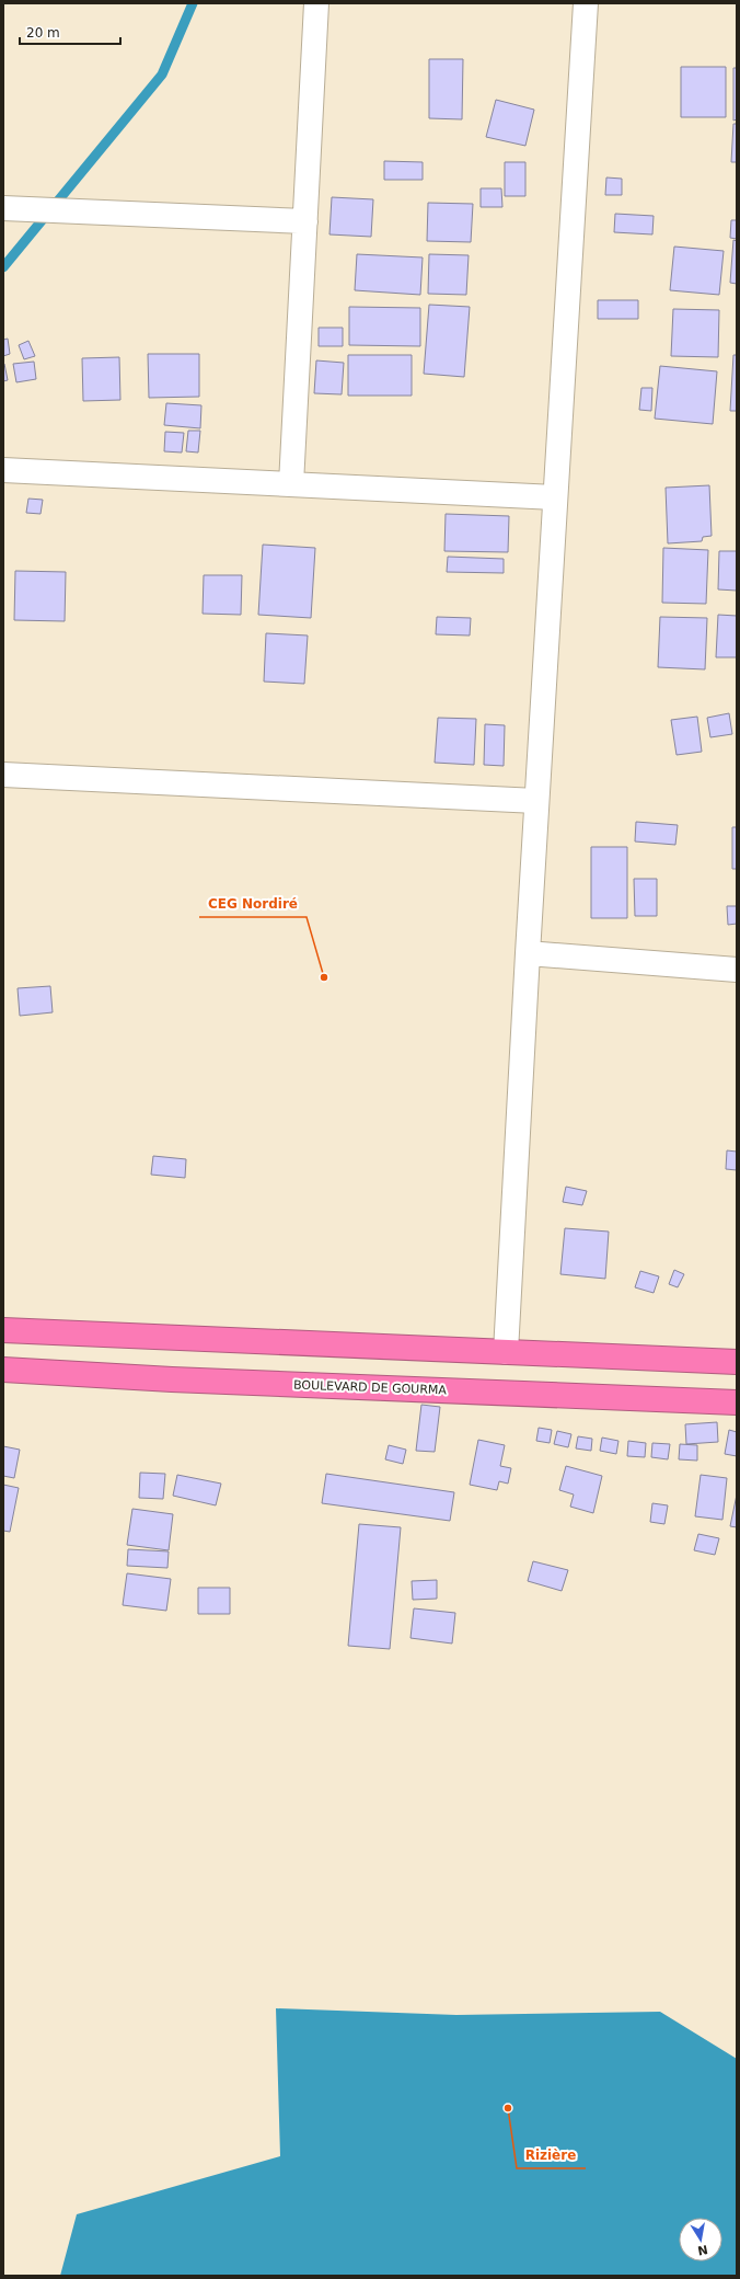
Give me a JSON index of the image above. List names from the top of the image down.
{
  "streets": {
    "highway": ["BOULEVARD DE GOURMA"]
  },
  "places": ["CEG Nordiré", "Rizière"],
  "scale_bar": "20 m",
  "north": "bottom"
}
